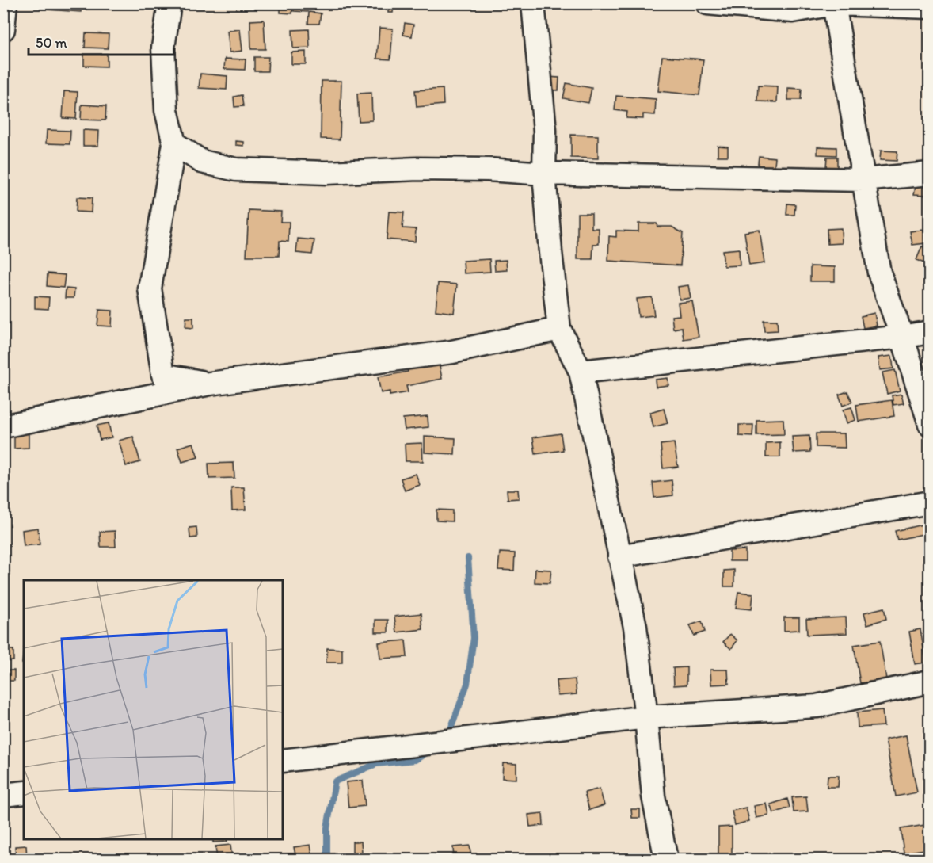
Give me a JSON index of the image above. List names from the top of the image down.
{
  "scale_bar": "50 m"
}
